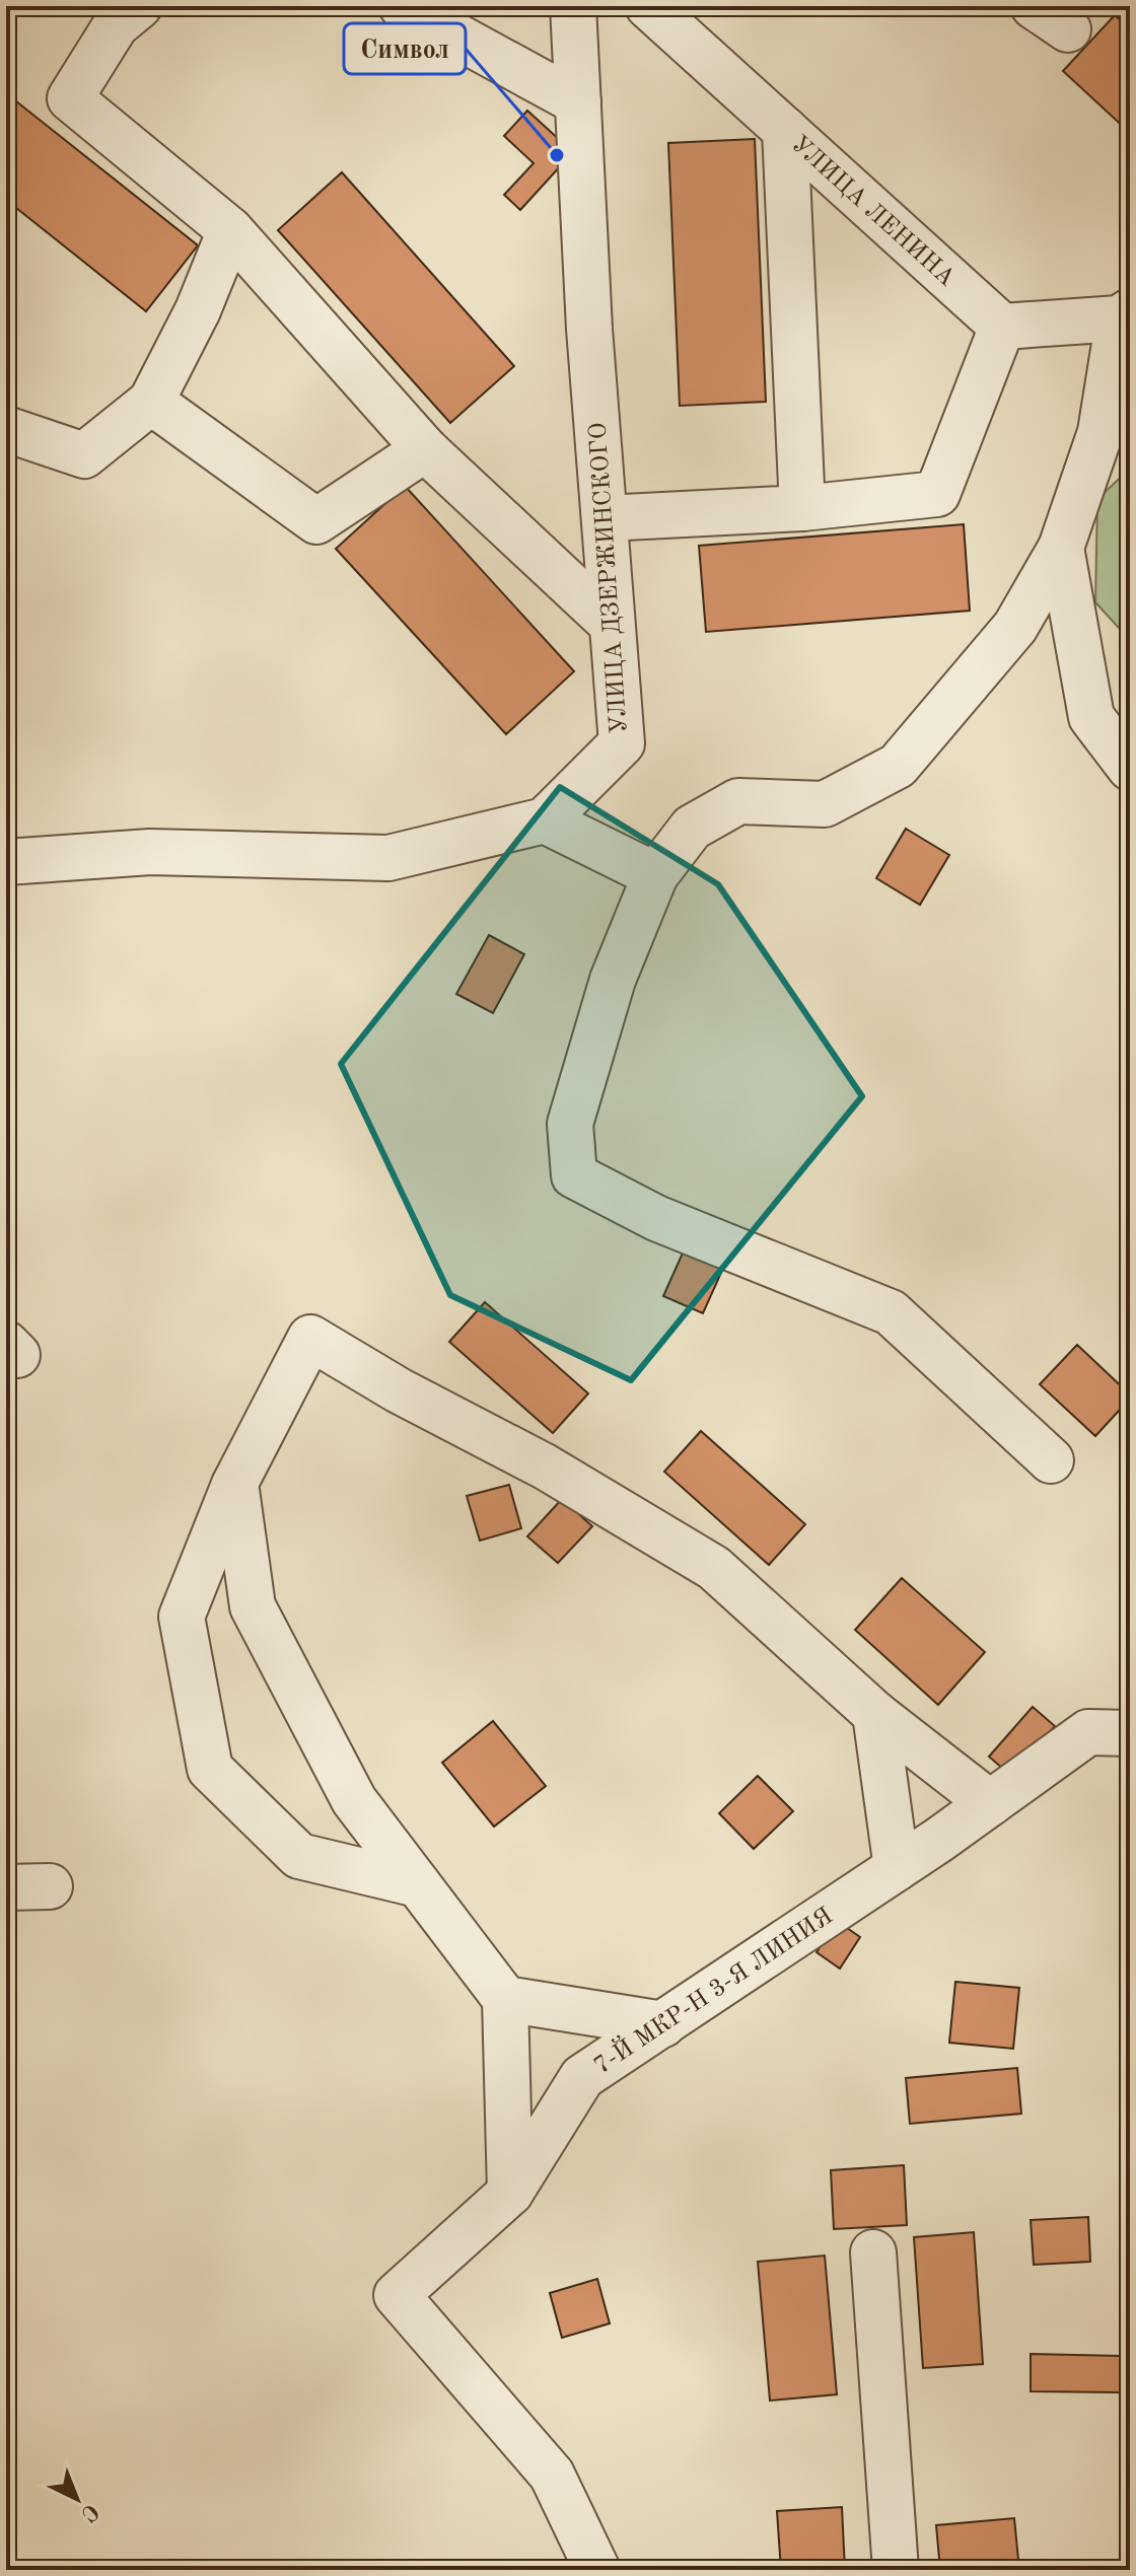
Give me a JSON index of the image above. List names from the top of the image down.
{
  "streets": {
    "street": ["УЛИЦА ЛЕНИНА", "УЛИЦА ДЗЕРЖИНСКОГО", "7-Й МКР-Н 3-Я ЛИНИЯ"]
  },
  "places": ["Символ"],
  "north": "bottom right"
}
